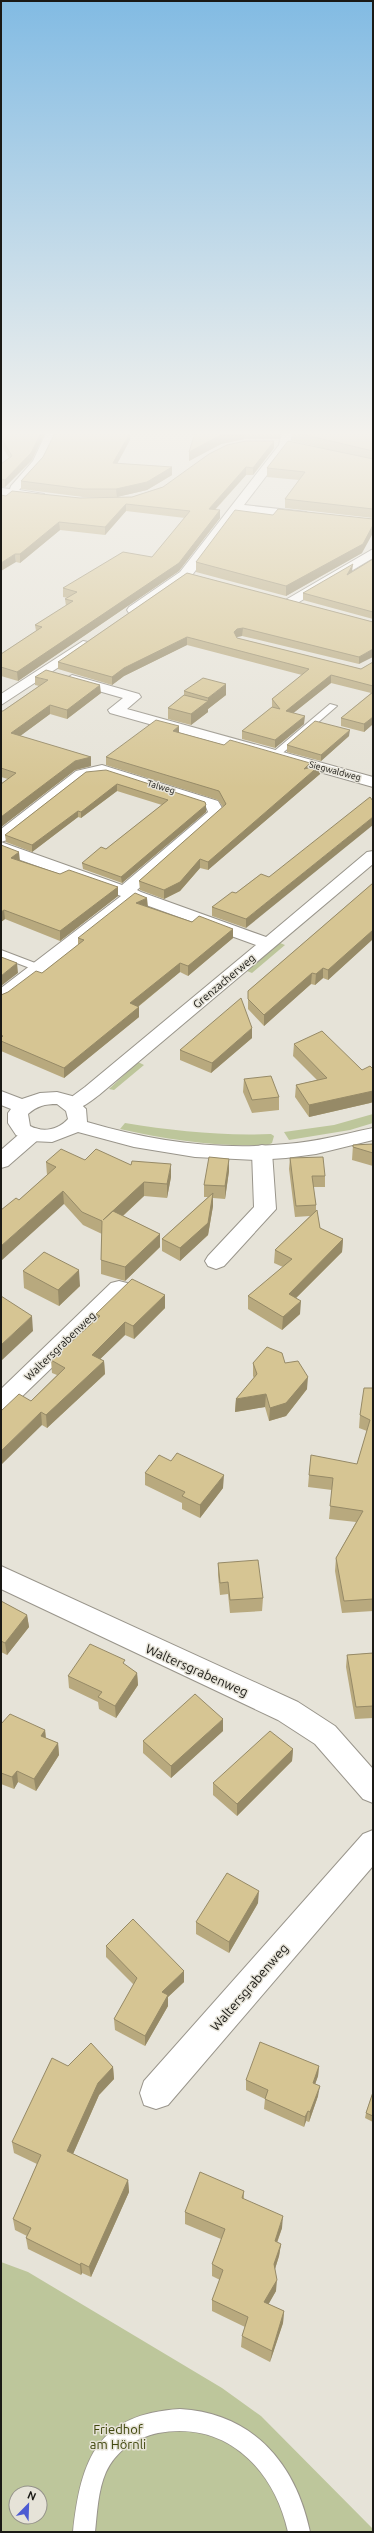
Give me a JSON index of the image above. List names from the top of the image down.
{
  "streets": {
    "street": [
      "Siegwaldweg",
      "Talweg",
      "Grenzacherweg",
      "Waltersgrabenweg"
    ]
  },
  "parks": ["Friedhof am Hörnli"],
  "north": "top right"
}
